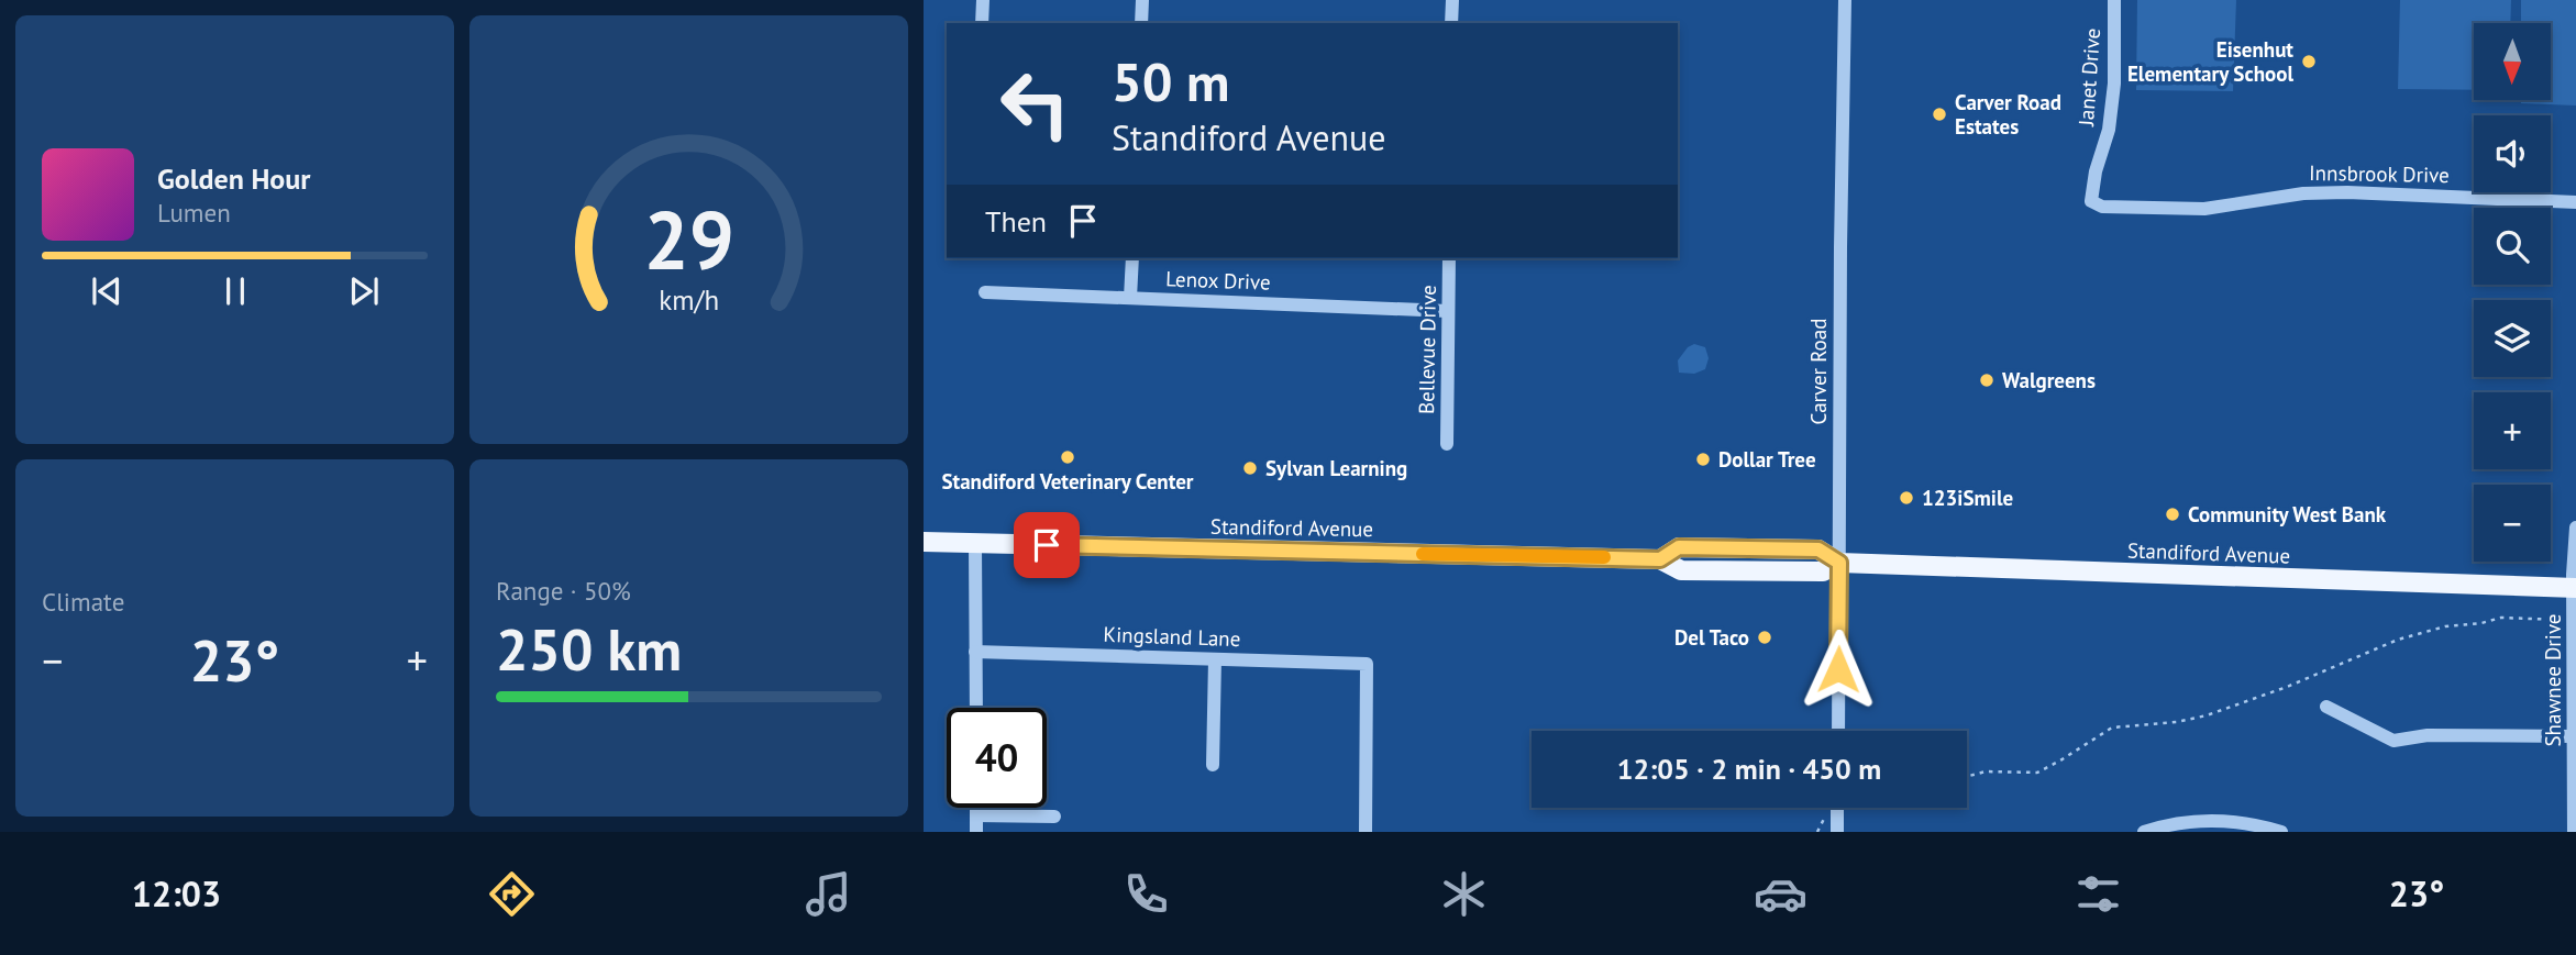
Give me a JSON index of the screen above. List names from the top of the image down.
{
  "streets": {
    "main road": ["Standiford Avenue"],
    "street": [
      "Janet Drive",
      "Innsbrook Drive",
      "Lenox Drive",
      "Bellevue Drive",
      "Carver Road",
      "Kingsland Lane",
      "Shawnee Drive"
    ]
  },
  "crossings": [
    ["Janet Drive", "Innsbrook Drive"],
    ["Lenox Drive", "Bellevue Drive"],
    ["Carver Road", "Standiford Avenue"],
    ["Standiford Avenue", "Shawnee Drive"]
  ],
  "places": [
    "Eisenhut Elementary School",
    "Carver Road Estates",
    "Walgreens",
    "Standiford Veterinary Center",
    "Dollar Tree",
    "Sylvan Learning",
    "123iSmile",
    "Community West Bank",
    "Del Taco"
  ],
  "north": "bottom",
  "page": {
    "map_buttons": ["+", "−"],
    "turn": ["50 m", "Standiford Avenue"],
    "song": ["Golden Hour", "Lumen"],
    "then": "Then",
    "tile": [
      "Climate",
      ["Range · 50%", "250 km"]
    ],
    "heat": ["−", "23°", "+"],
    "limit": "40",
    "trip": "12:05 · 2 min · 450 m",
    "tabs": ["12:03", "23°"],
    "gauge": ["29", "km/h"]
  }
}
